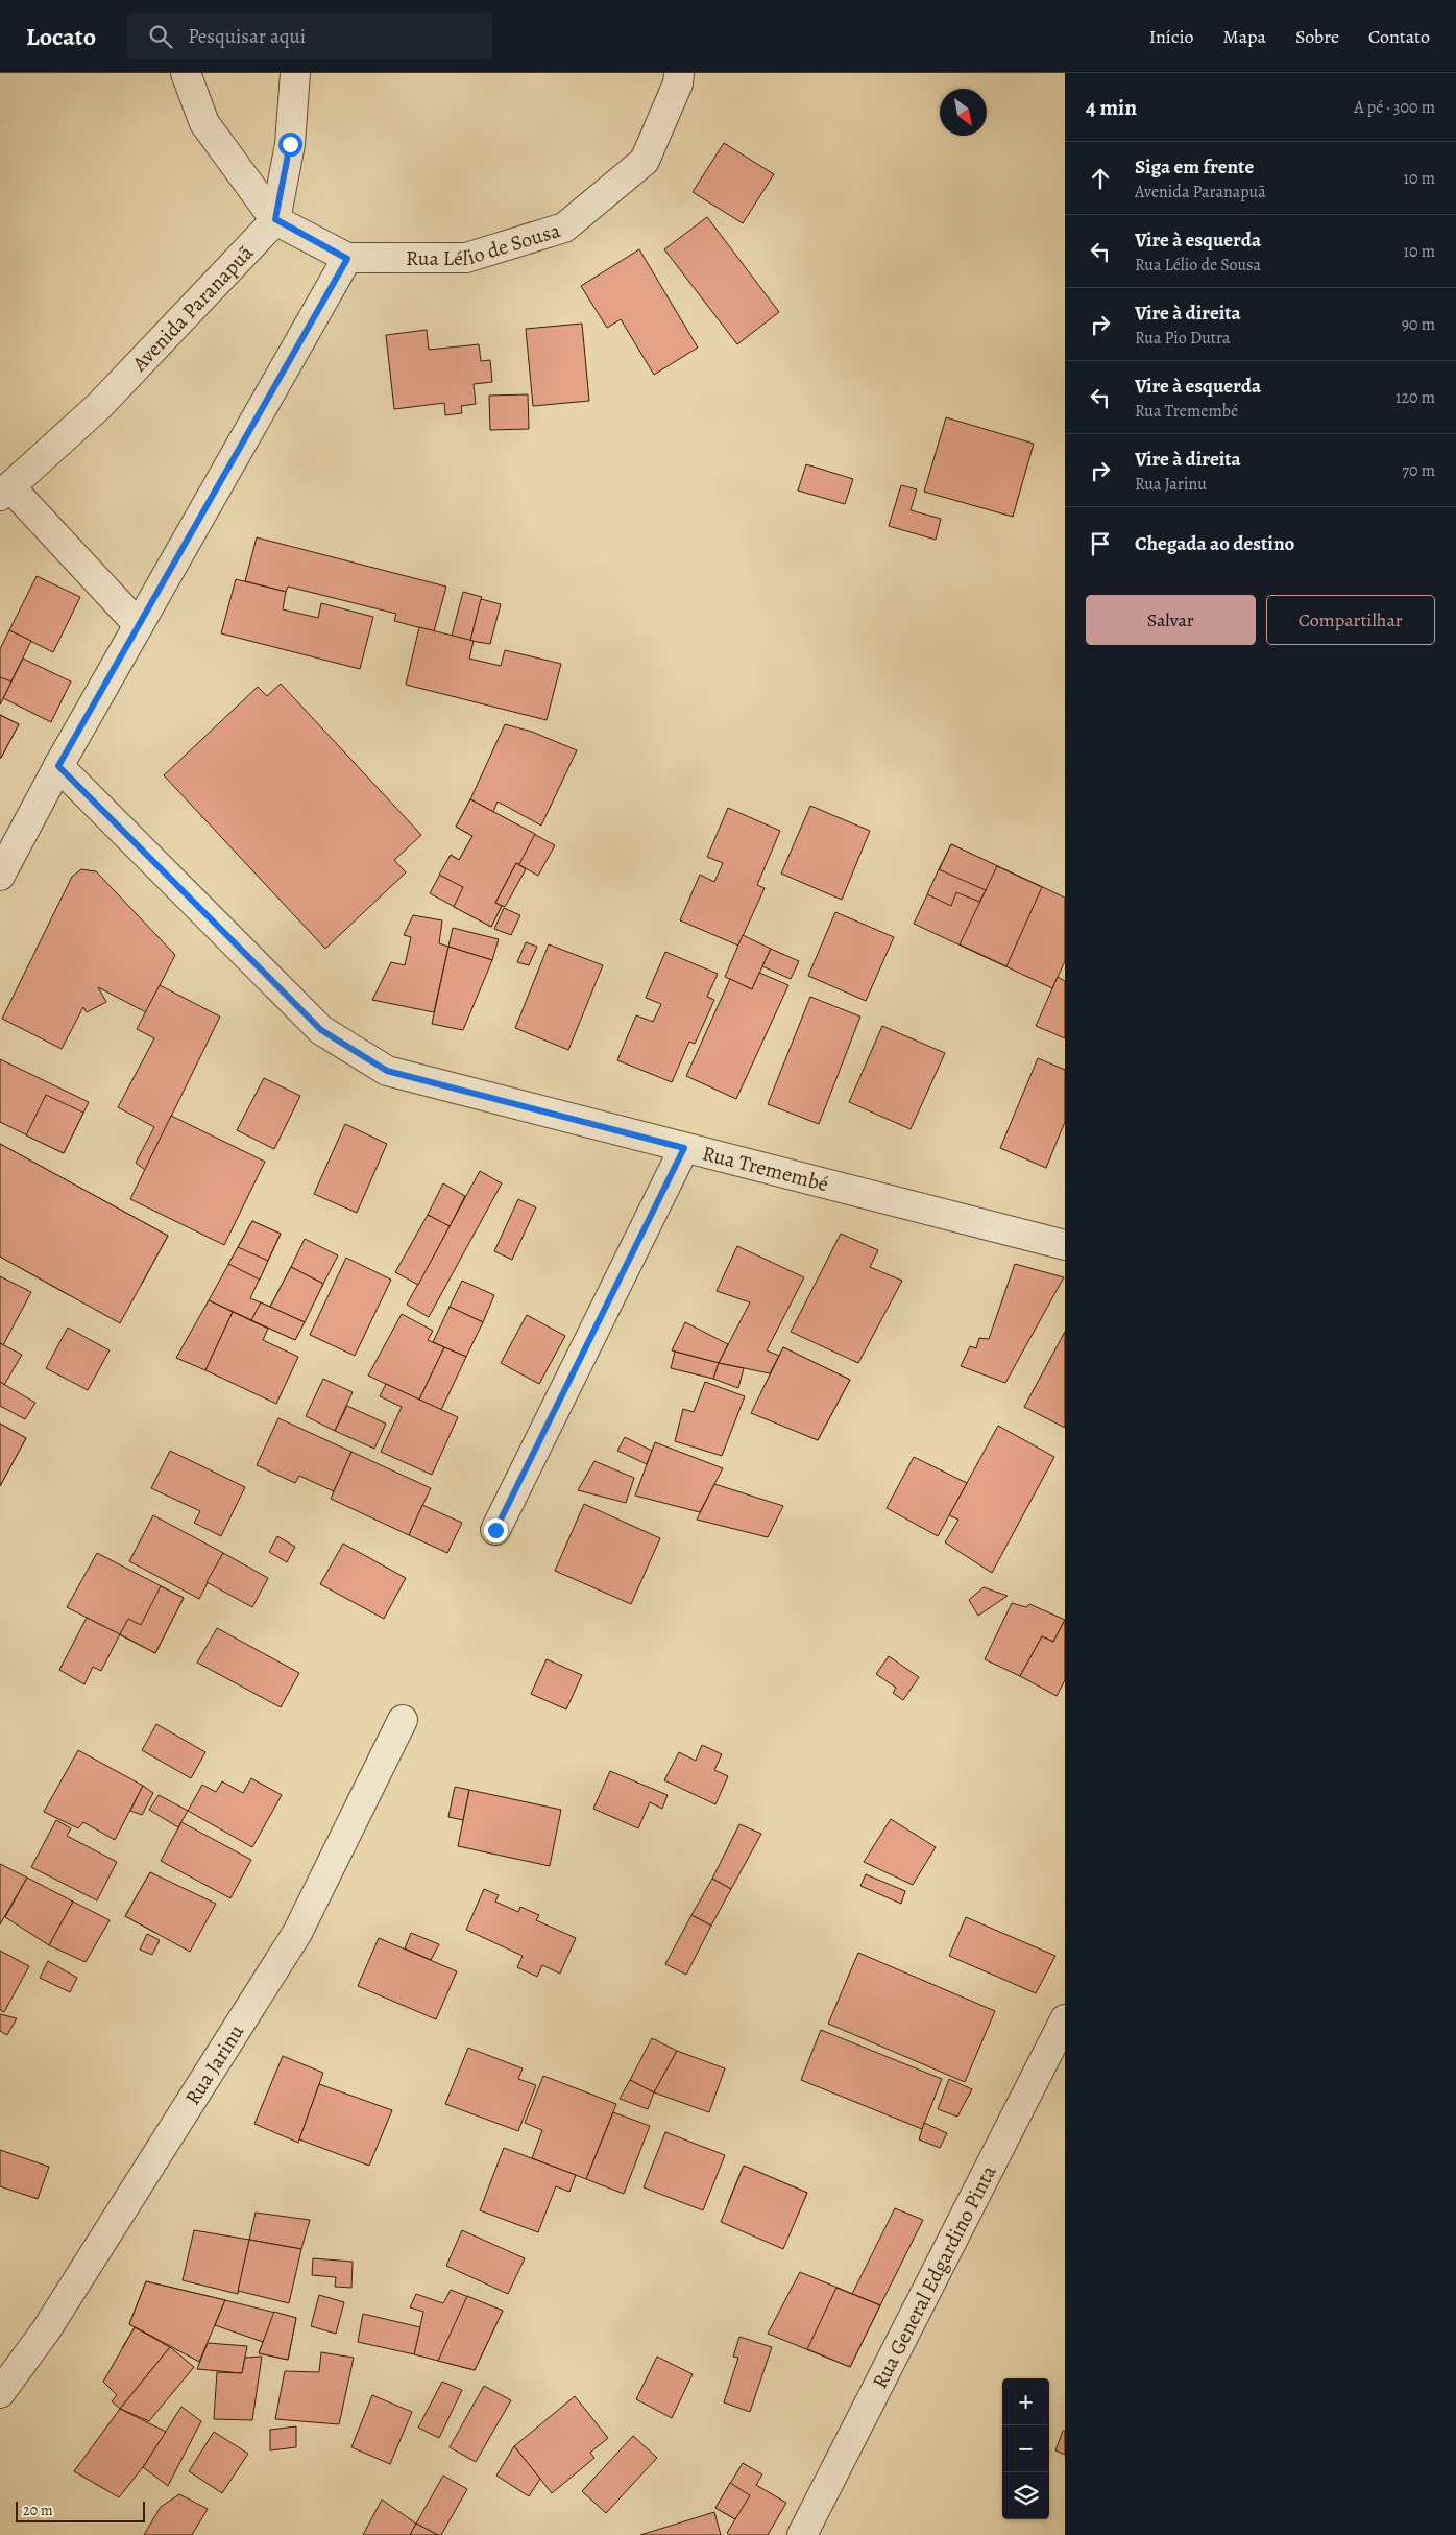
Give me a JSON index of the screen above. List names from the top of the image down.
{
  "streets": {
    "street": [
      "Rua Lélio de Sousa",
      "Avenida Paranapuã",
      "Rua Tremembé",
      "Rua Jarinu",
      "Rua General Edgardino Pinta"
    ]
  },
  "crossings": [
    ["Rua Lélio de Sousa", "Avenida Paranapuã"]
  ],
  "scale_bar": "20 m",
  "north": "bottom right",
  "page": {
    "header": "Locato",
    "search": "Pesquisar aqui",
    "nav": [
      "Início",
      "Mapa",
      "Sobre",
      "Contato"
    ],
    "heading": ["4 min", "A pé · 300 m"],
    "list": [
      ["Siga em frente", "Avenida Paranapuã", "10 m"],
      ["Vire à esquerda", "Rua Lélio de Sousa", "10 m"],
      ["Vire à direita", "Rua Pio Dutra", "90 m"],
      ["Vire à esquerda", "Rua Tremembé", "120 m"],
      ["Vire à direita", "Rua Jarinu", "70 m"],
      "Chegada ao destino"
    ],
    "buttons": ["Salvar", "Compartilhar"],
    "map_buttons": ["+", "−"],
    "scale": "20 m"
  }
}
